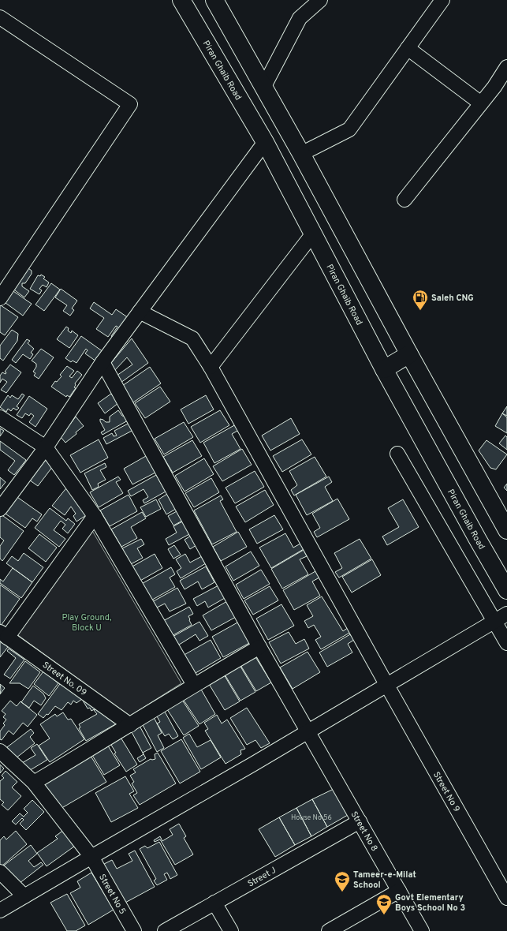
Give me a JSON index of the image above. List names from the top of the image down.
{
  "streets": {
    "main road": ["Piran Ghaib Road"],
    "street": [
      "Street No. 09",
      "Street No 9",
      "Street No 8",
      "Street J",
      "Street No 5"
    ]
  },
  "crossings": [
    ["Street No 8", "Street J"]
  ],
  "parks": ["Play Ground, Block U"],
  "places": {
    "fuel station": ["Saleh CNG"],
    "school or university": ["Tameer-e-Milat School", "Govt Elementary Boys School No 3"]
  },
  "house_numbers": ["House No 56"]
}
